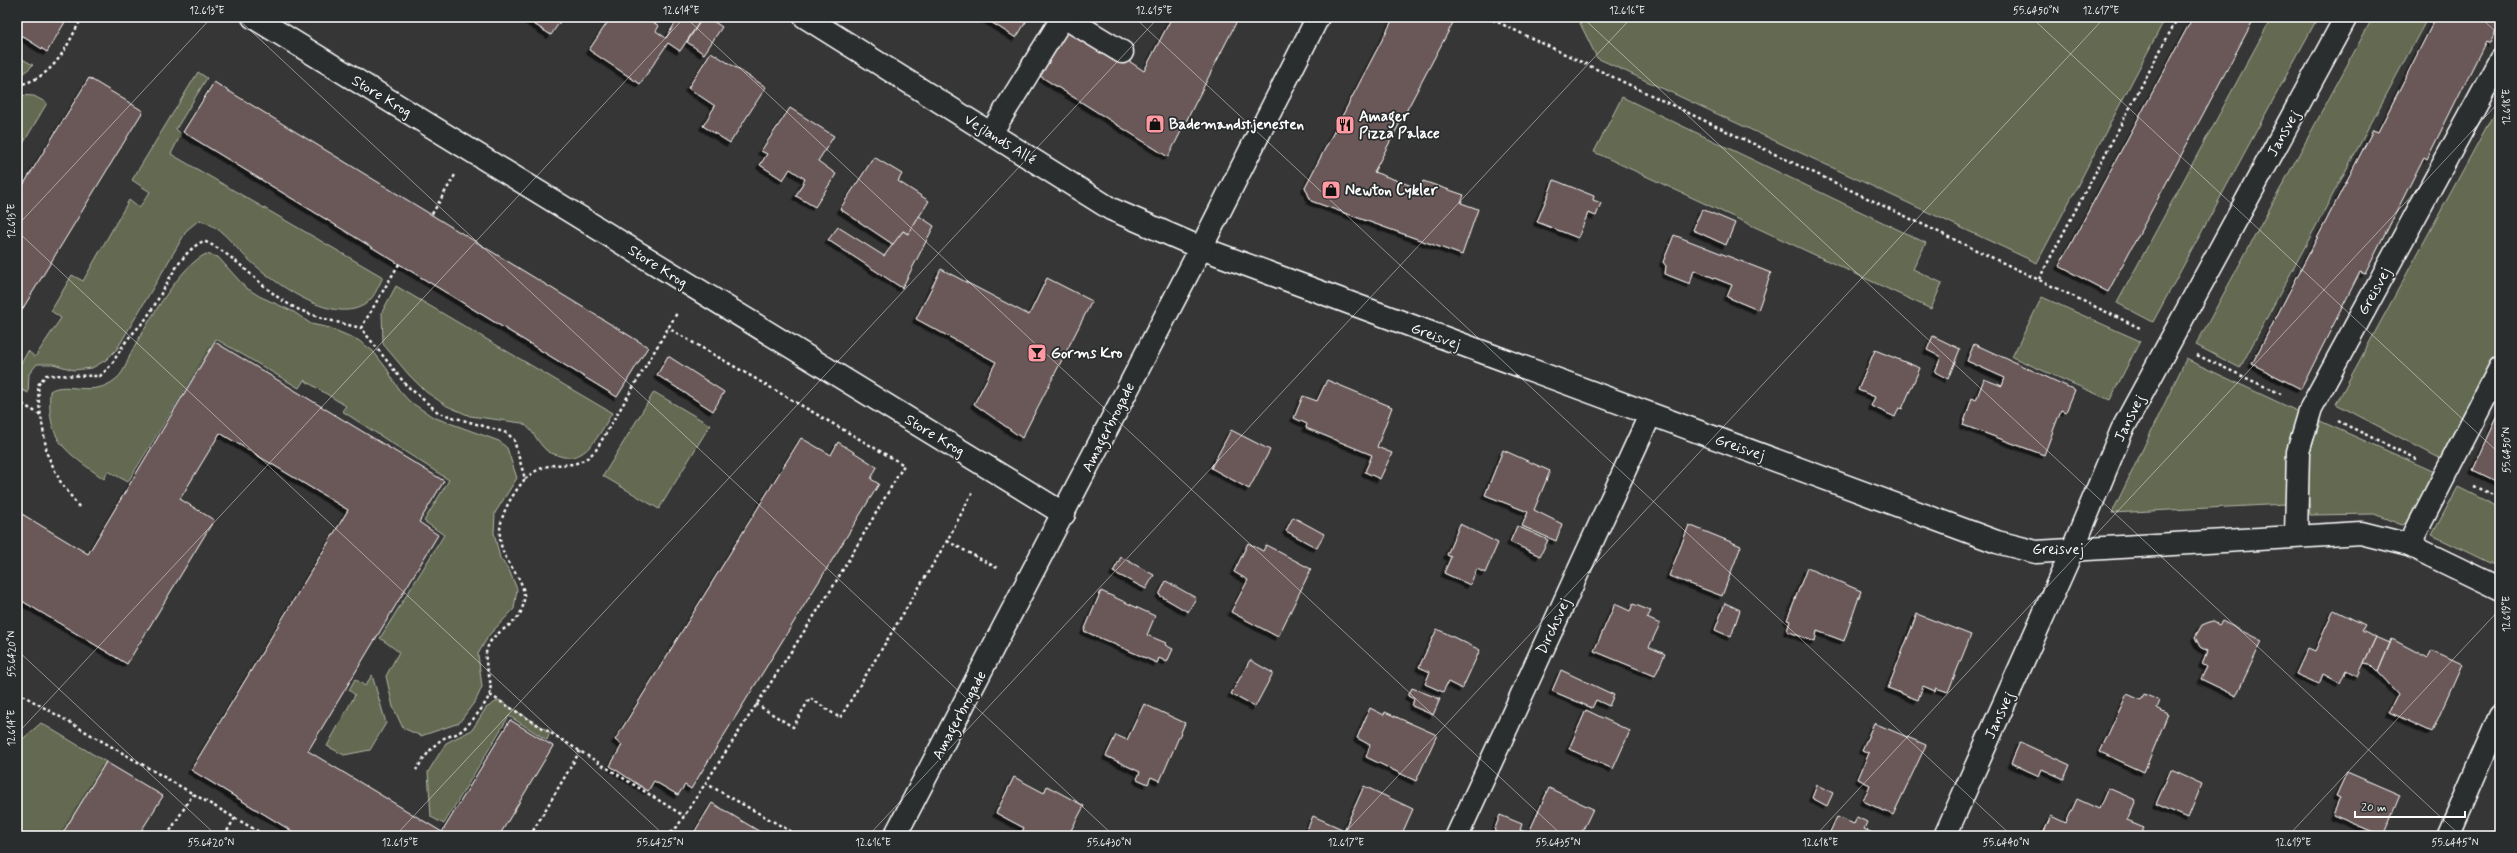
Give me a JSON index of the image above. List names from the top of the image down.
{
  "streets": {
    "street": [
      "Store Krog",
      "Jansvej",
      "Vejlands Allé",
      "Greisvej",
      "Amagerbrogade",
      "Dirchsvej"
    ]
  },
  "crossings": [
    ["Store Krog", "Amagerbrogade"],
    ["Jansvej", "Greisvej"],
    ["Vejlands Allé", "Greisvej"],
    ["Vejlands Allé", "Amagerbrogade"],
    ["Greisvej", "Amagerbrogade"],
    ["Greisvej", "Dirchsvej"]
  ],
  "places": {
    "shop": ["Bademandstjenesten", "Newton Cykler"],
    "restaurant": ["Amager Pizza Palace"],
    "bar": ["Gorms Kro"]
  },
  "scale_bar": "20 m",
  "coordinates": [
    "12.613°E",
    "12.614°E",
    "12.615°E",
    "12.616°E",
    "55.6450°N",
    "12.617°E",
    "12.618°E",
    "12.619°E",
    "55.6420°N",
    "55.6425°N",
    "55.6430°N",
    "55.6435°N",
    "55.6440°N",
    "55.6445°N"
  ]
}
